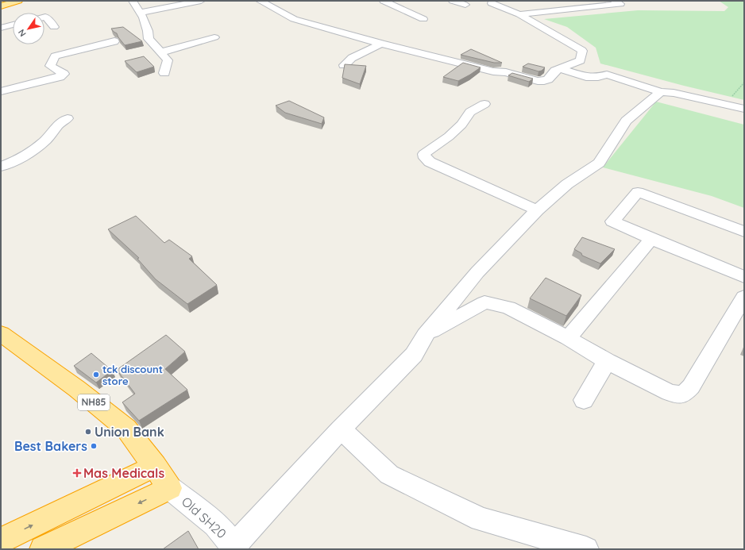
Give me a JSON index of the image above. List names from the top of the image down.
{
  "streets": {
    "highway": ["NH85"],
    "main road": ["Old SH20"]
  },
  "crossings": [
    ["NH85", "Old SH20"]
  ],
  "places": {
    "other": ["tck discount store", "Union Bank", "Best Bakers"],
    "health": ["Mas Medicals"]
  },
  "north": "bottom left"
}
